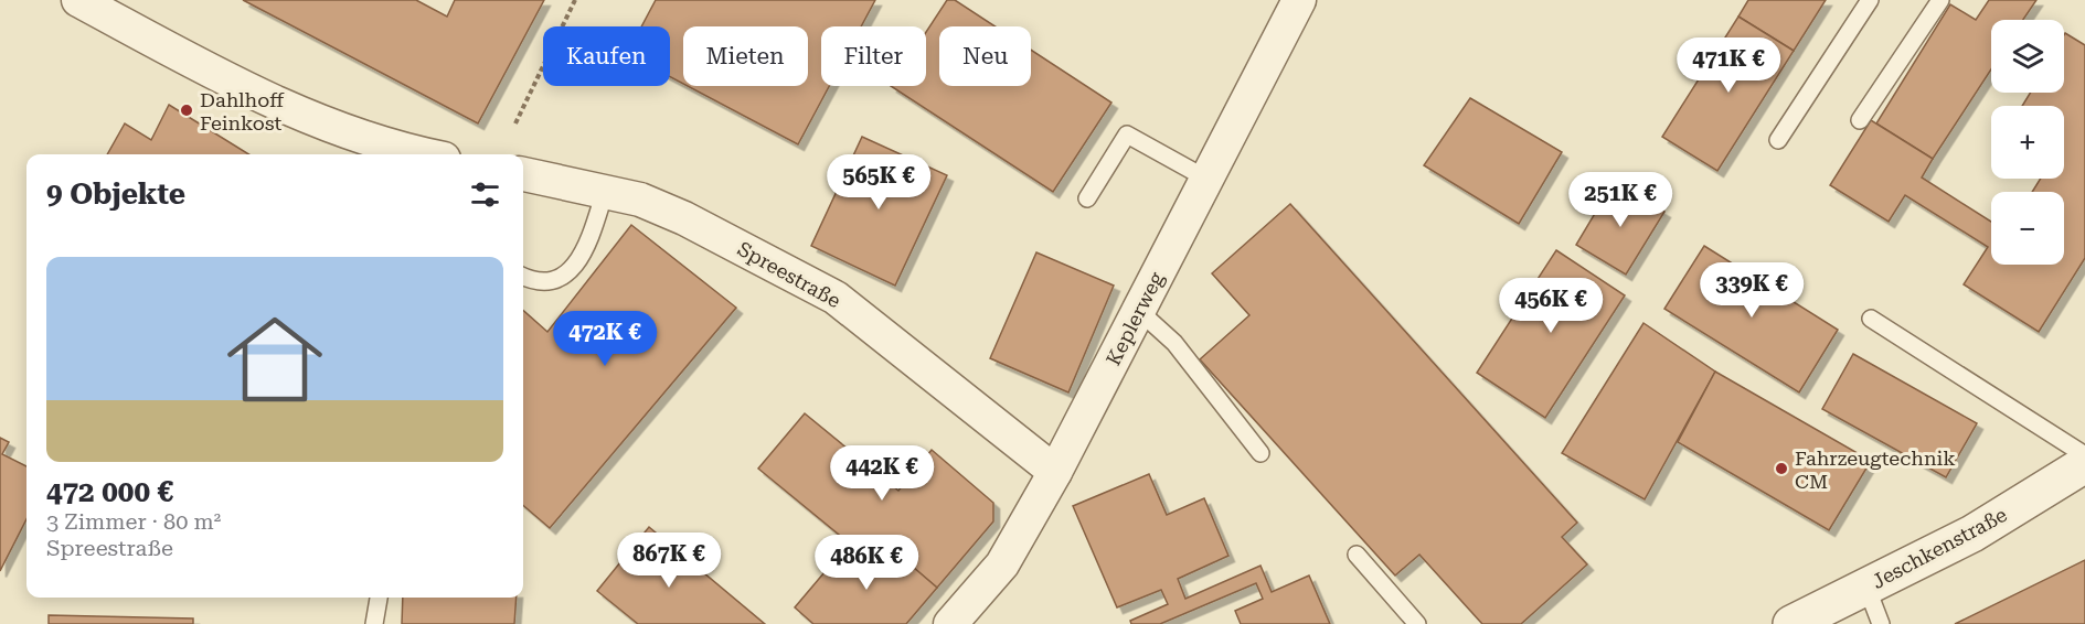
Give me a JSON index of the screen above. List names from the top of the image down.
{
  "streets": {
    "street": ["Spreestraße", "Keplerweg", "Jeschkenstraße"]
  },
  "crossings": [
    ["Spreestraße", "Keplerweg"]
  ],
  "places": ["Dahlhoff Feinkost", "Fahrzeugtechnik CM"],
  "page": {
    "map_buttons": ["+", "−"],
    "chip": [
      "Kaufen",
      "Mieten",
      "Filter",
      "Neu"
    ],
    "price": [
      "471K €",
      "565K €",
      "251K €",
      "339K €",
      "456K €",
      "472K €",
      "442K €",
      "867K €",
      "486K €"
    ],
    "heading": "9 Objekte",
    "list": [
      {
        "name": "472 000 €",
        "note": "3 Zimmer · 80 m² · Spreestraße"
      }
    ]
  }
}
